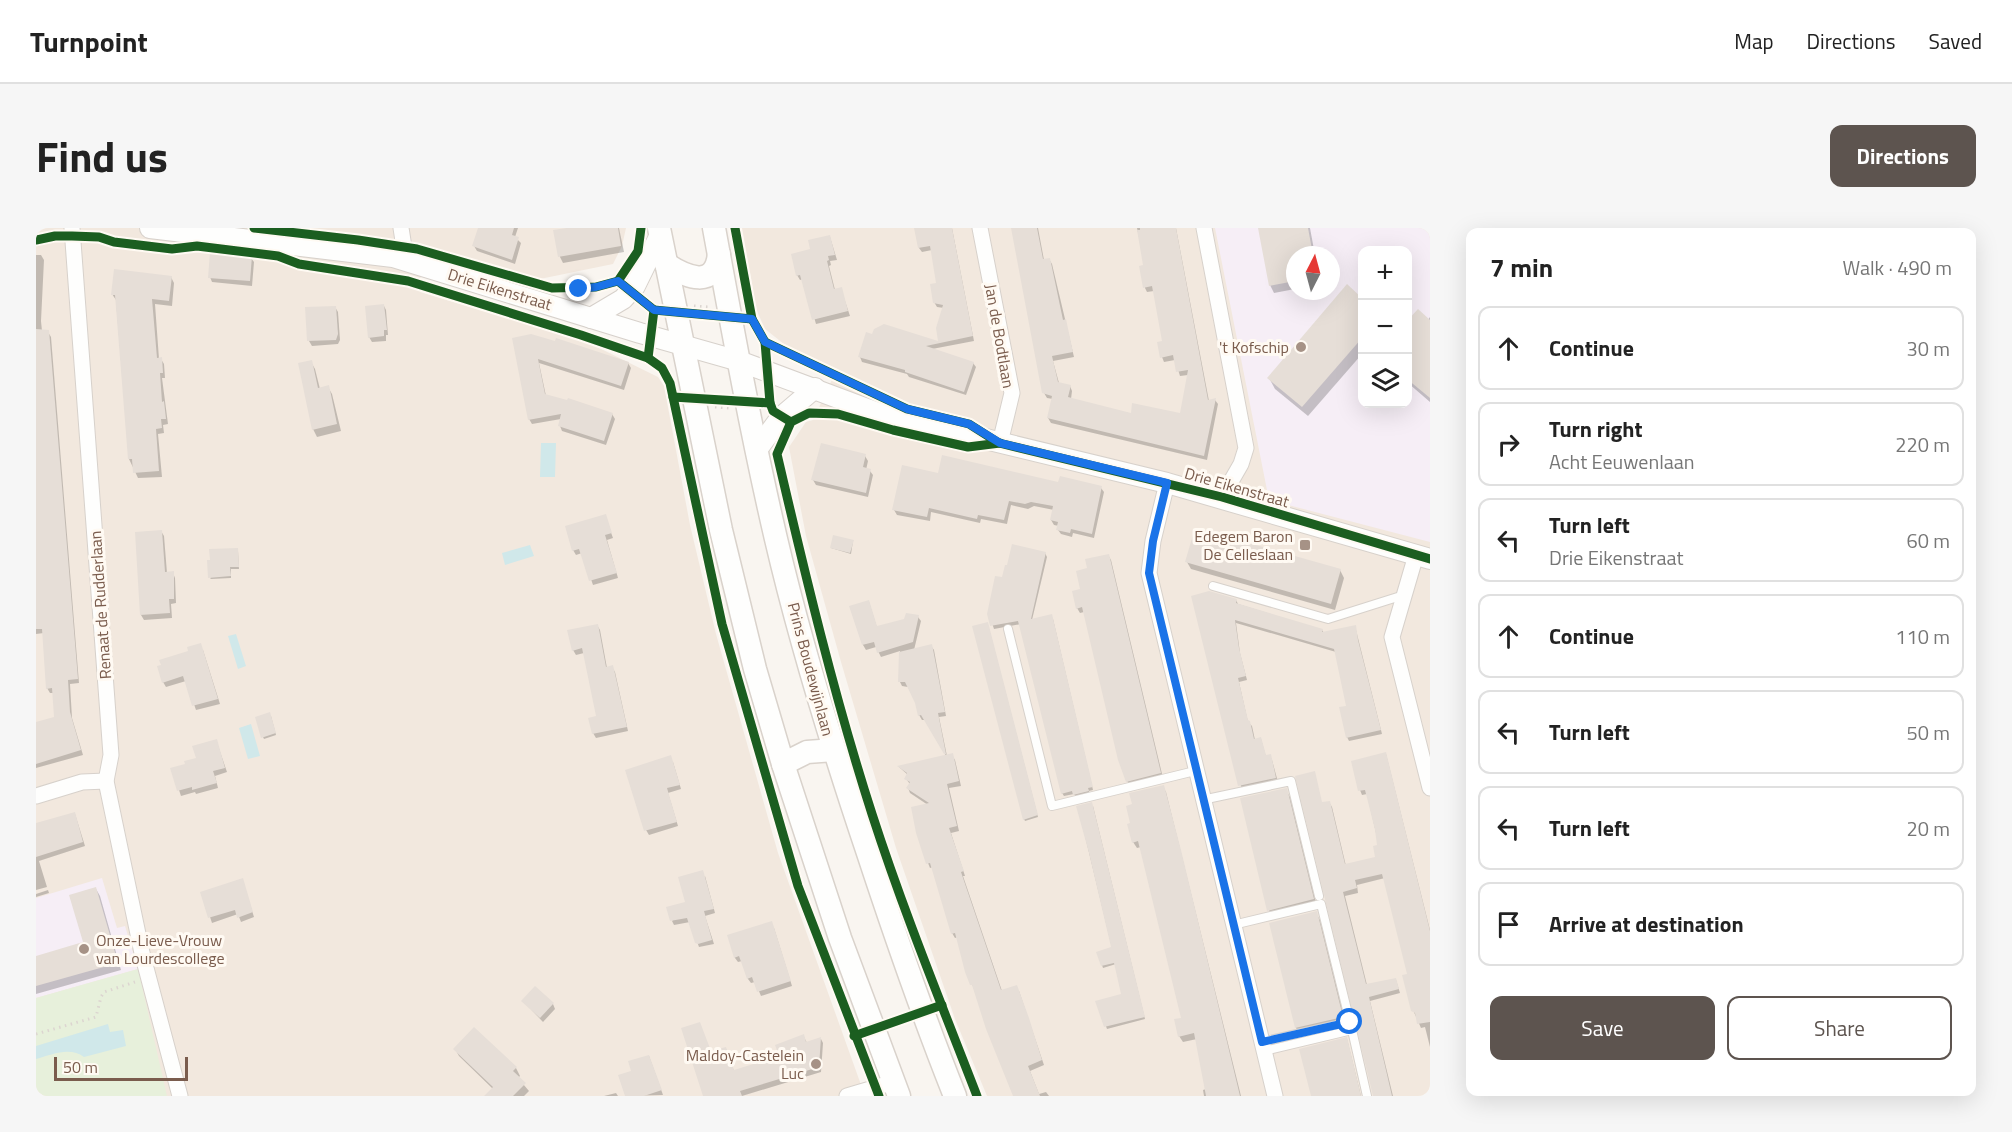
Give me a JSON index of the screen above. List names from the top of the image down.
{
  "streets": {
    "main road": ["Prins Boudewijnlaan"],
    "street": ["Drie Eikenstraat", "Jan de Bodtlaan", "Renaat de Rudderlaan"]
  },
  "crossings": [
    ["Drie Eikenstraat", "Jan de Bodtlaan"],
    ["Drie Eikenstraat", "Prins Boudewijnlaan"]
  ],
  "places": {
    "other": ["'t Kofschip", "Onze-Lieve-Vrouw van Lourdescollege", "Maldoy-Castelein Luc"],
    "transit": ["Edegem Baron De Celleslaan"]
  },
  "scale_bar": "50 m",
  "north": "top",
  "page": {
    "header": "Turnpoint",
    "nav": ["Map", "Directions", "Saved"],
    "title": "Find us",
    "buttons": [
      "Directions",
      ["Save", "Share"]
    ],
    "heading": ["7 min", "Walk · 490 m"],
    "map_buttons": ["+", "−"],
    "list": [
      ["Continue", "30 m"],
      ["Turn right", "Acht Eeuwenlaan", "220 m"],
      ["Turn left", "Drie Eikenstraat", "60 m"],
      ["Continue", "110 m"],
      ["Turn left", "50 m"],
      ["Turn left", "20 m"],
      "Arrive at destination"
    ],
    "scale": "50 m"
  }
}
